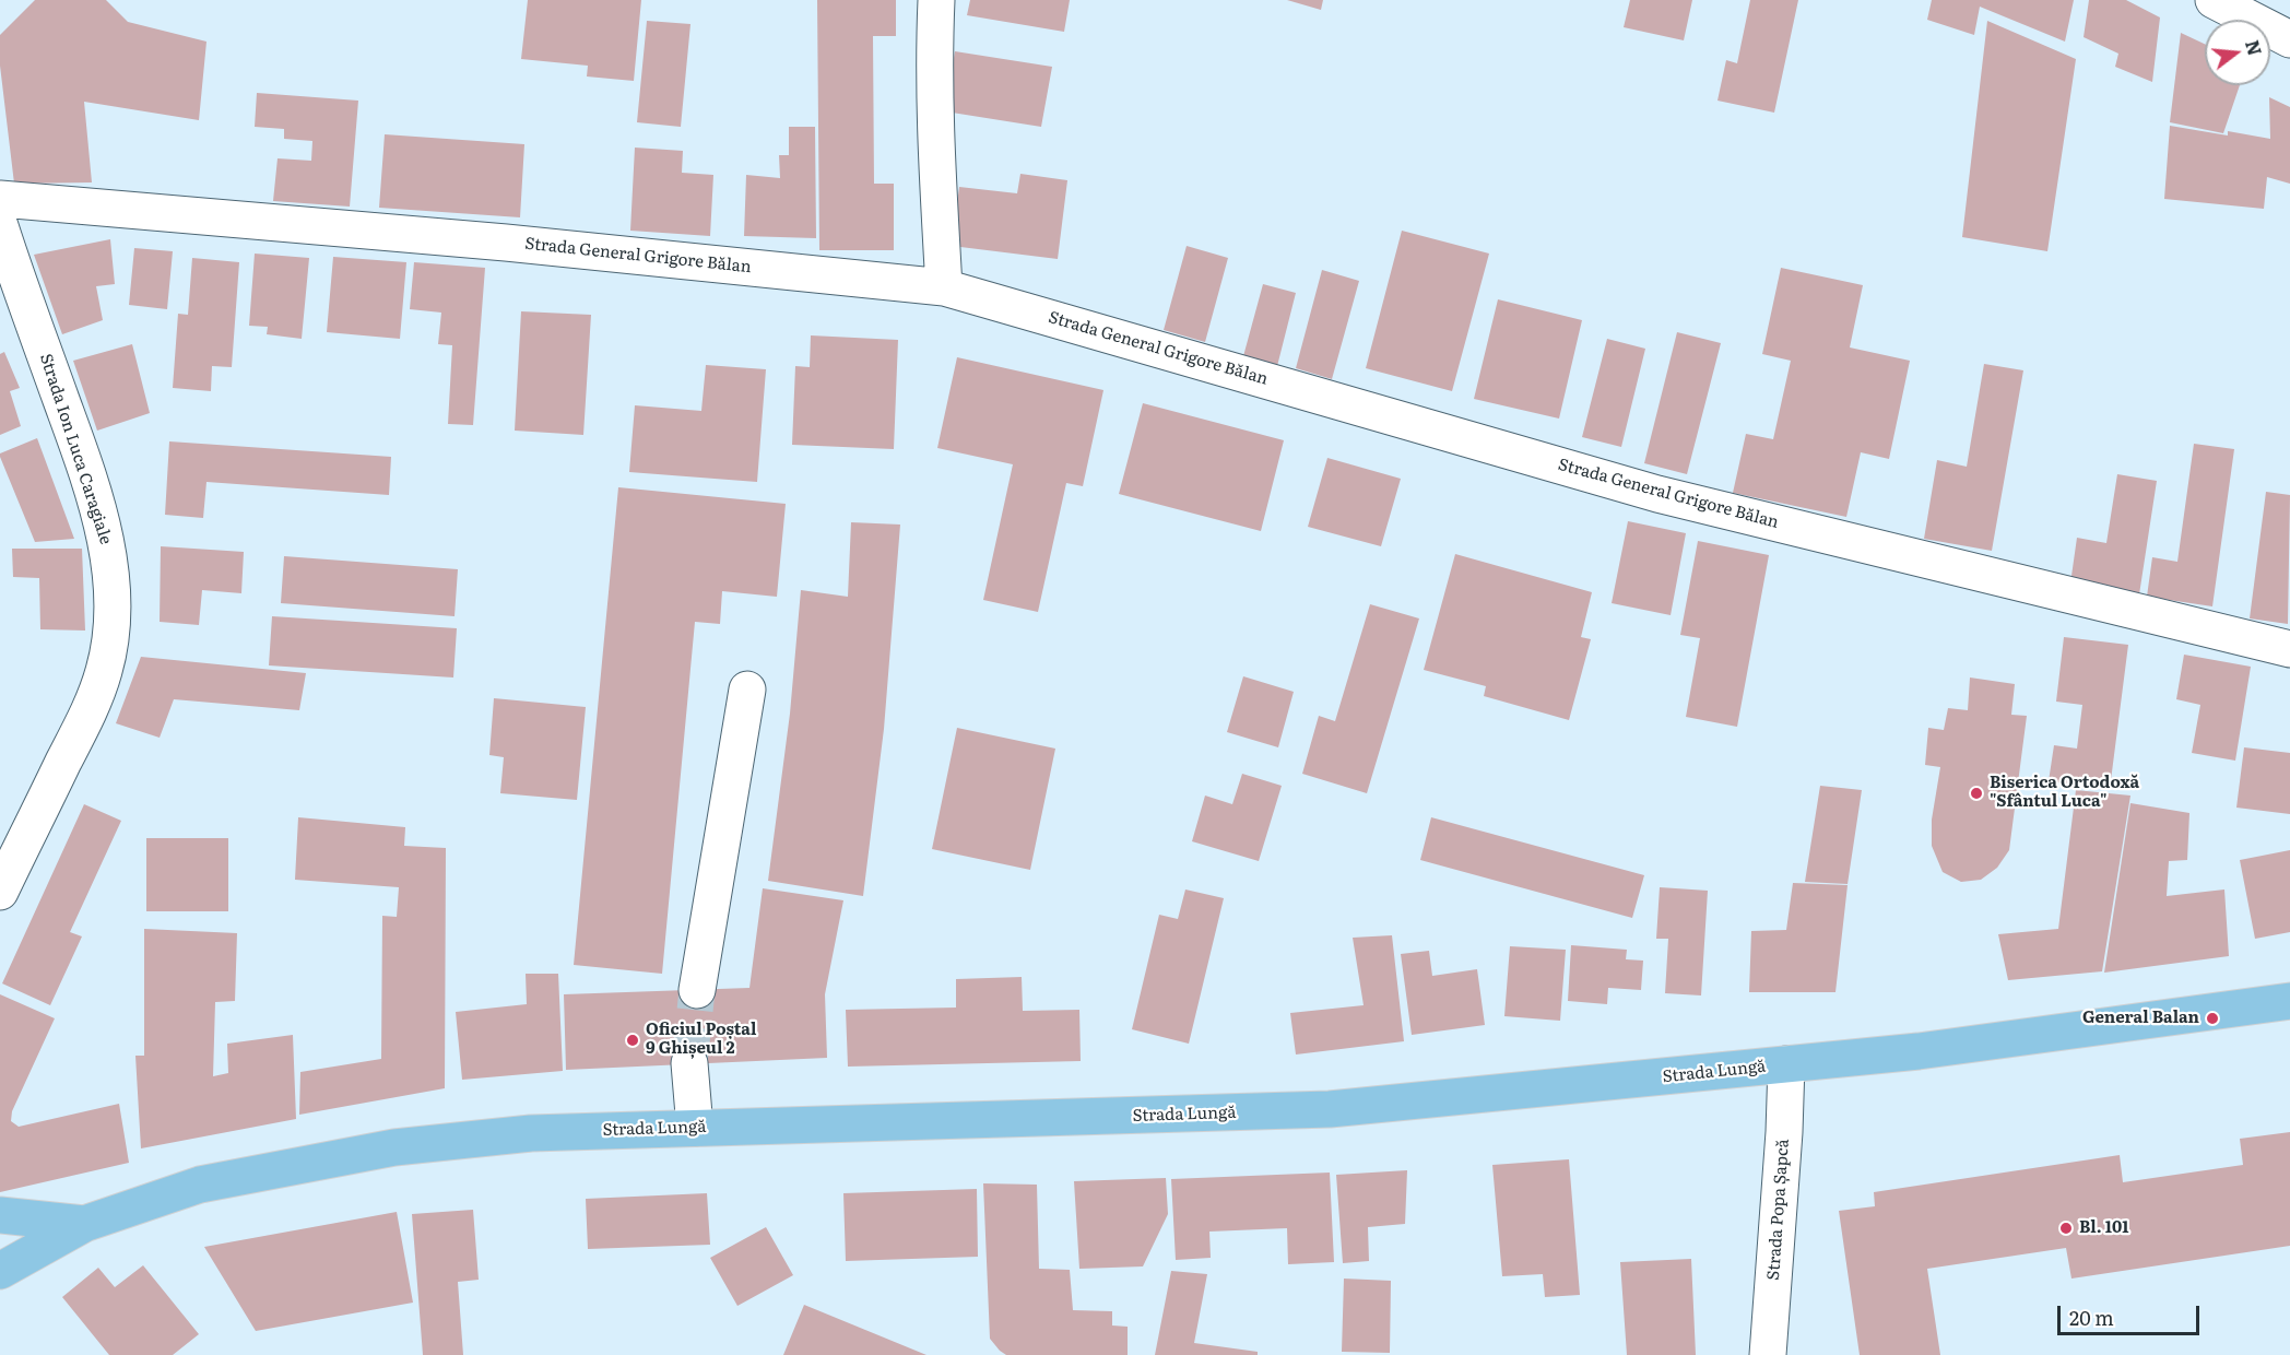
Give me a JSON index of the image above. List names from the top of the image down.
{
  "streets": {
    "main road": ["Strada Lungă"],
    "street": ["Strada General Grigore Bălan", "Strada Ion Luca Caragiale", "Strada Popa Șapcă"]
  },
  "crossings": [
    ["Strada Lungă", "Strada Popa Șapcă"]
  ],
  "places": [
    "Biserica Ortodoxă \"Sfântul Luca\"",
    "General Balan",
    "Oficiul Poștal 9 Ghișeul 2",
    "Bl. 101"
  ],
  "scale_bar": "20 m",
  "north": "right"
}
